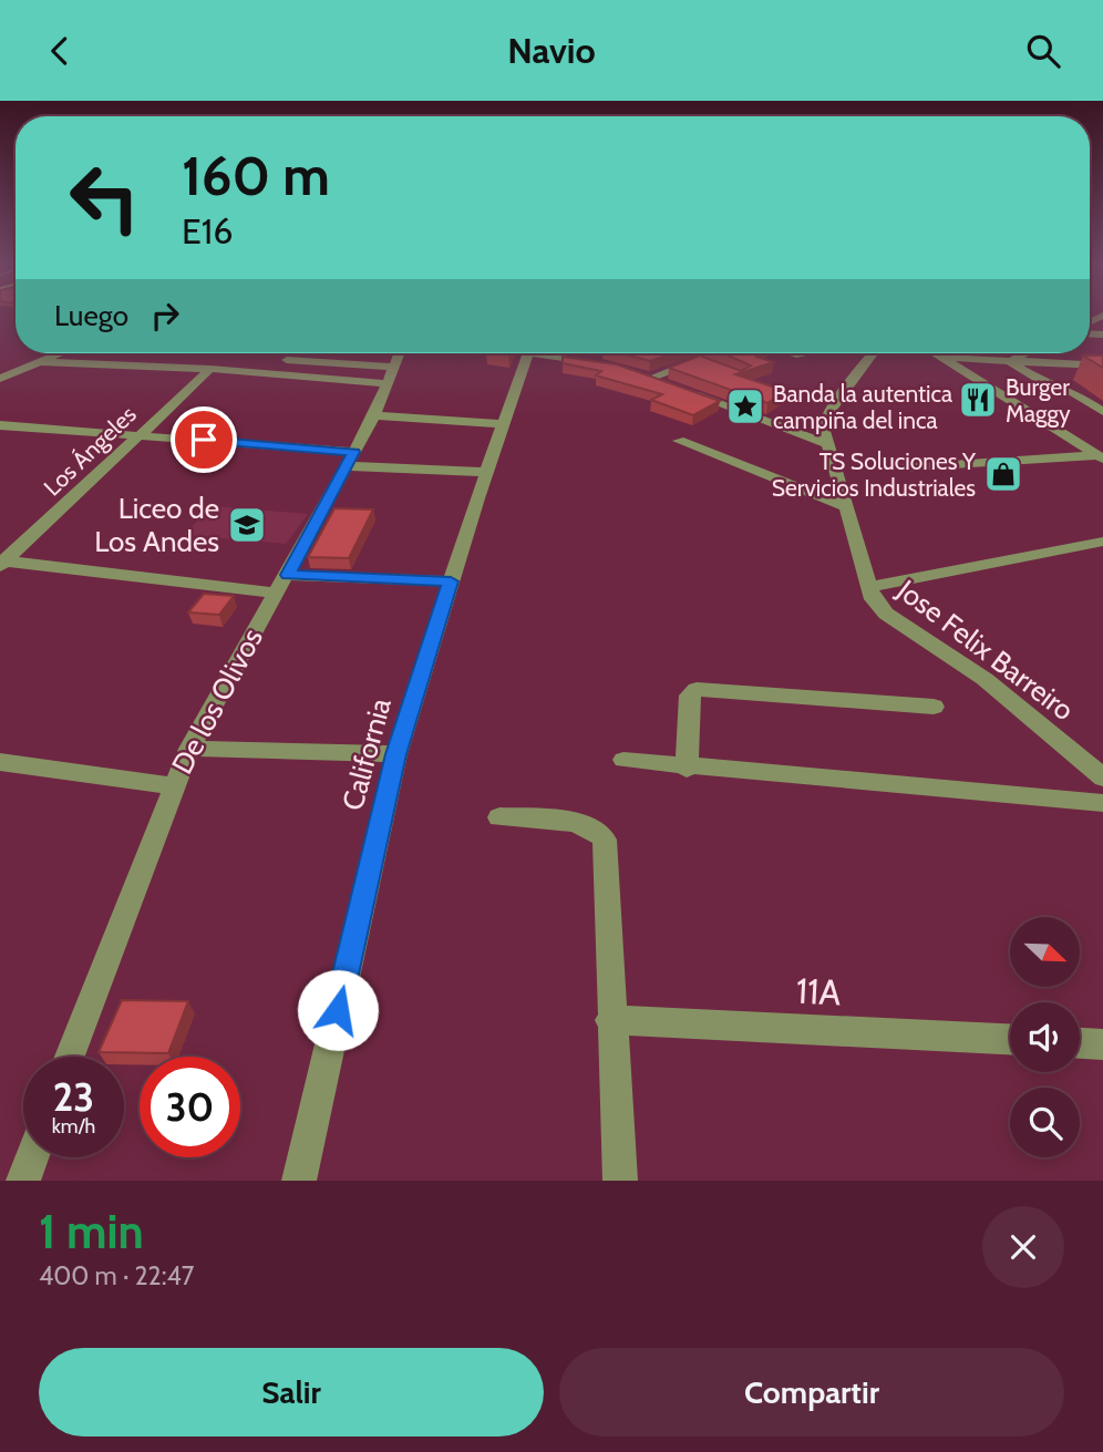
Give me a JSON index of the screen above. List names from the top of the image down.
{
  "streets": {
    "street": [
      "Los Ángeles",
      "Jose Felix Barreiro",
      "De los Olivos",
      "California",
      "11A"
    ]
  },
  "places": {
    "restaurant": ["Burger Maggy"],
    "place": ["Banda la autentica campiña del inca"],
    "shop": ["TS Soluciones Y Servicios Industriales"],
    "school or university": ["Liceo de Los Andes"]
  },
  "north": "bottom right",
  "page": {
    "header": "Navio",
    "turn": ["160 m", "E16"],
    "then": "Luego",
    "speed": "23 km/h",
    "limit": "30",
    "heading": ["1 min", "400 m · 22:47"],
    "buttons": ["Salir", "Compartir"]
  }
}
